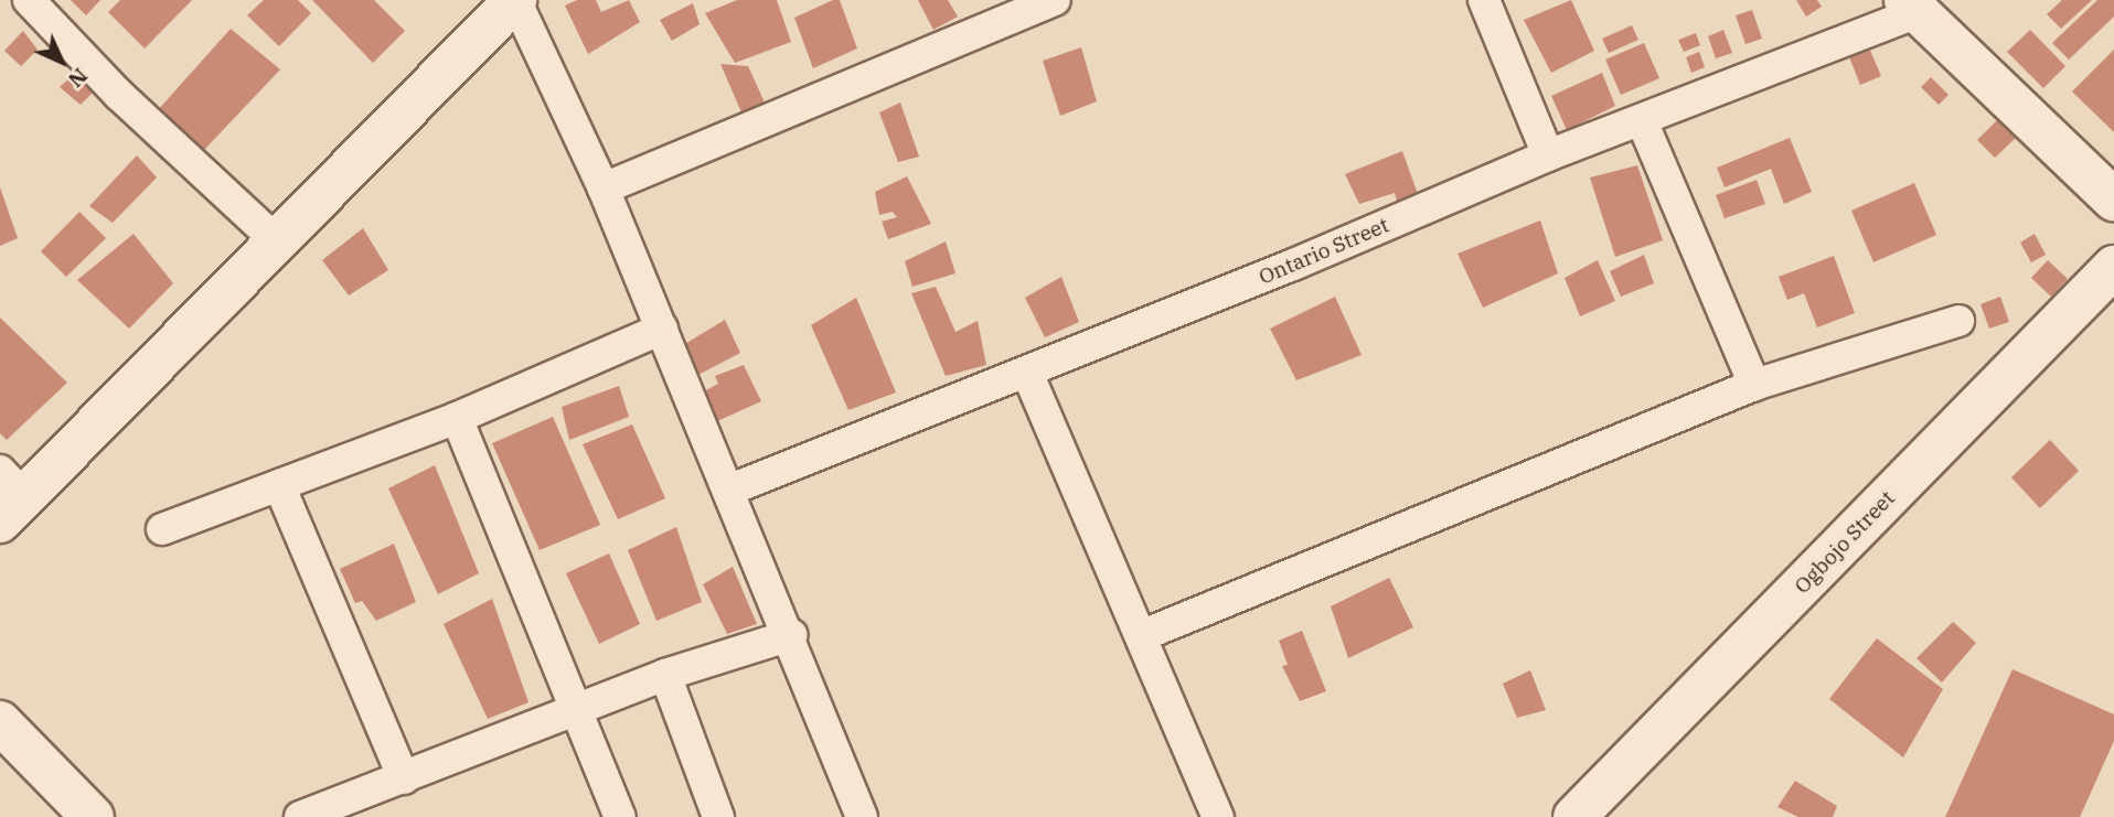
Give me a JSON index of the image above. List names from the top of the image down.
{
  "streets": {
    "street": ["Ontario Street", "Ogbojo Street"]
  },
  "north": "bottom right"
}
